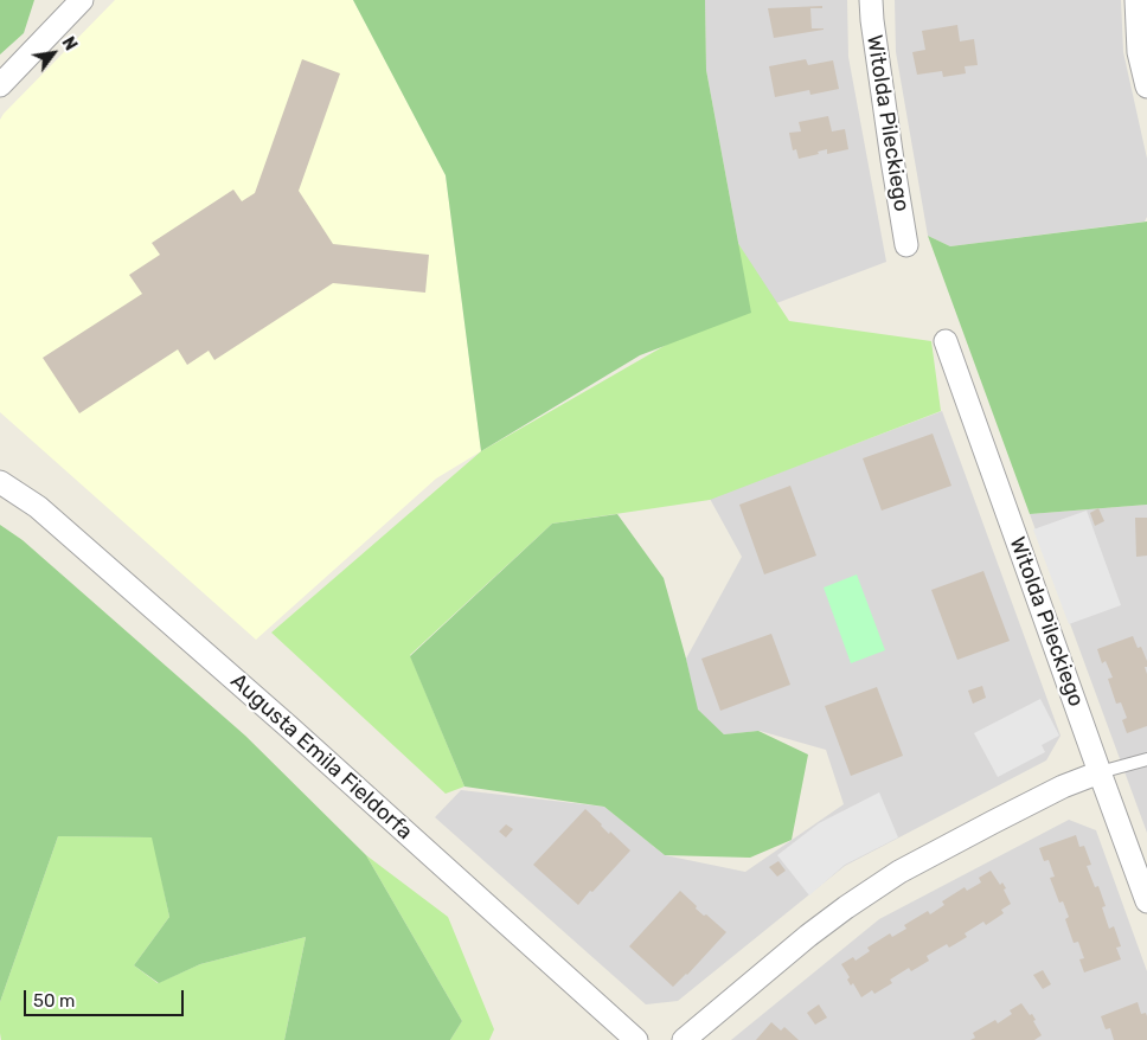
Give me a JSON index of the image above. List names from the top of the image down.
{
  "streets": {
    "street": ["Witolda Pileckiego", "Augusta Emila Fieldorfa"]
  },
  "scale_bar": "50 m",
  "north": "top right"
}
